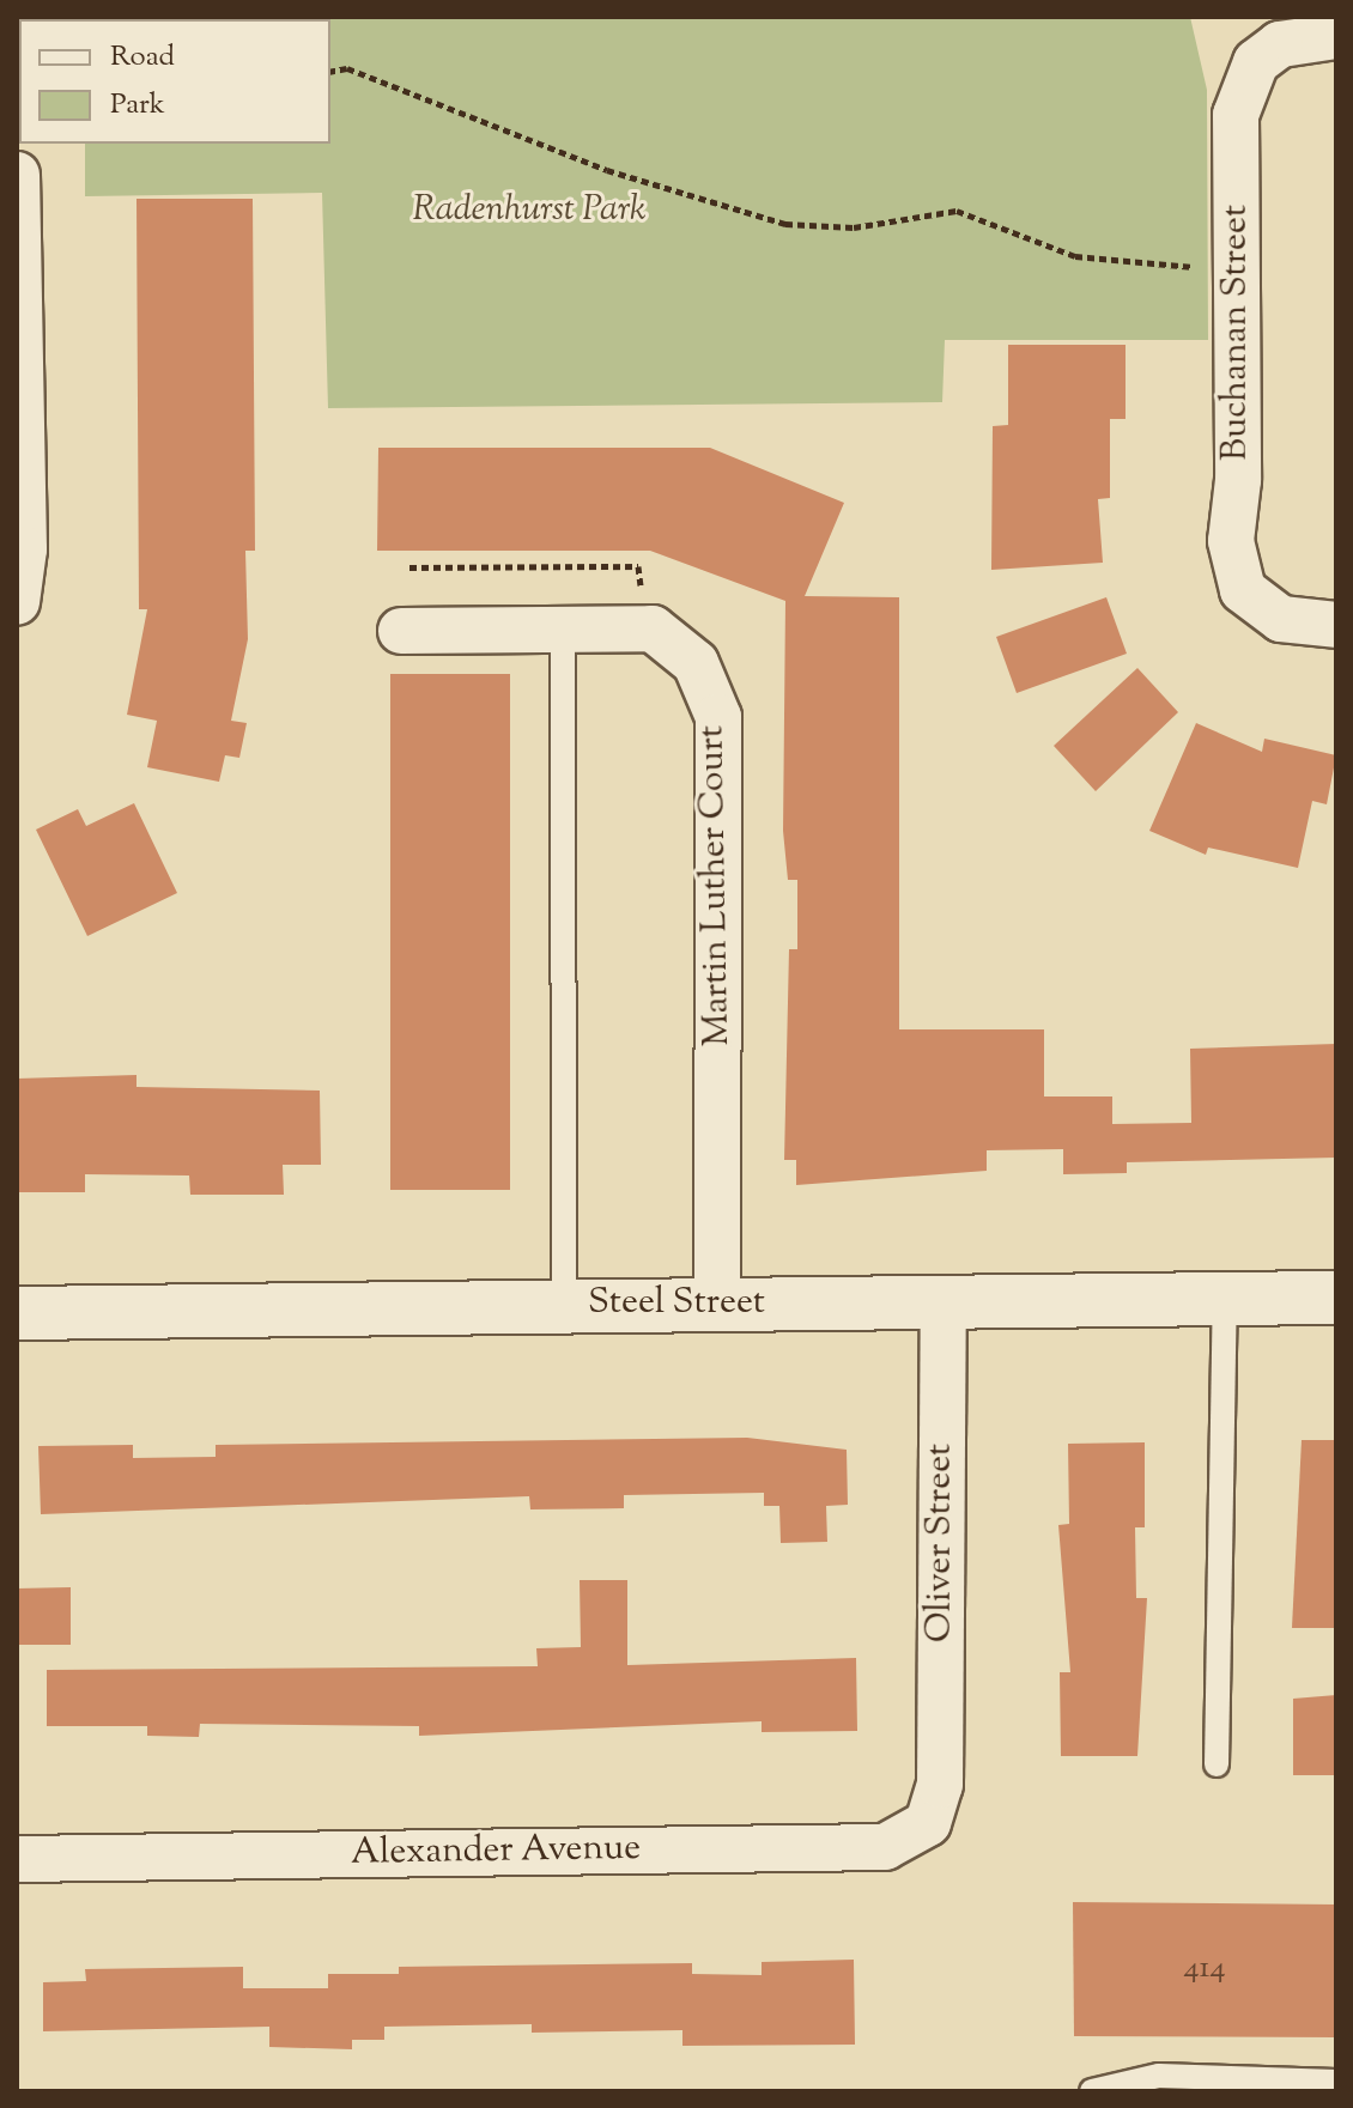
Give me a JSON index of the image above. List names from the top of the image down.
{
  "streets": {
    "street": [
      "Buchanan Street",
      "Martin Luther Court",
      "Steel Street",
      "Oliver Street",
      "Alexander Avenue"
    ]
  },
  "crossings": [
    ["Martin Luther Court", "Steel Street"],
    ["Steel Street", "Oliver Street"],
    ["Oliver Street", "Alexander Avenue"]
  ],
  "parks": ["Radenhurst Park"],
  "house_numbers": ["414"],
  "legend": ["Road", "Park"]
}
